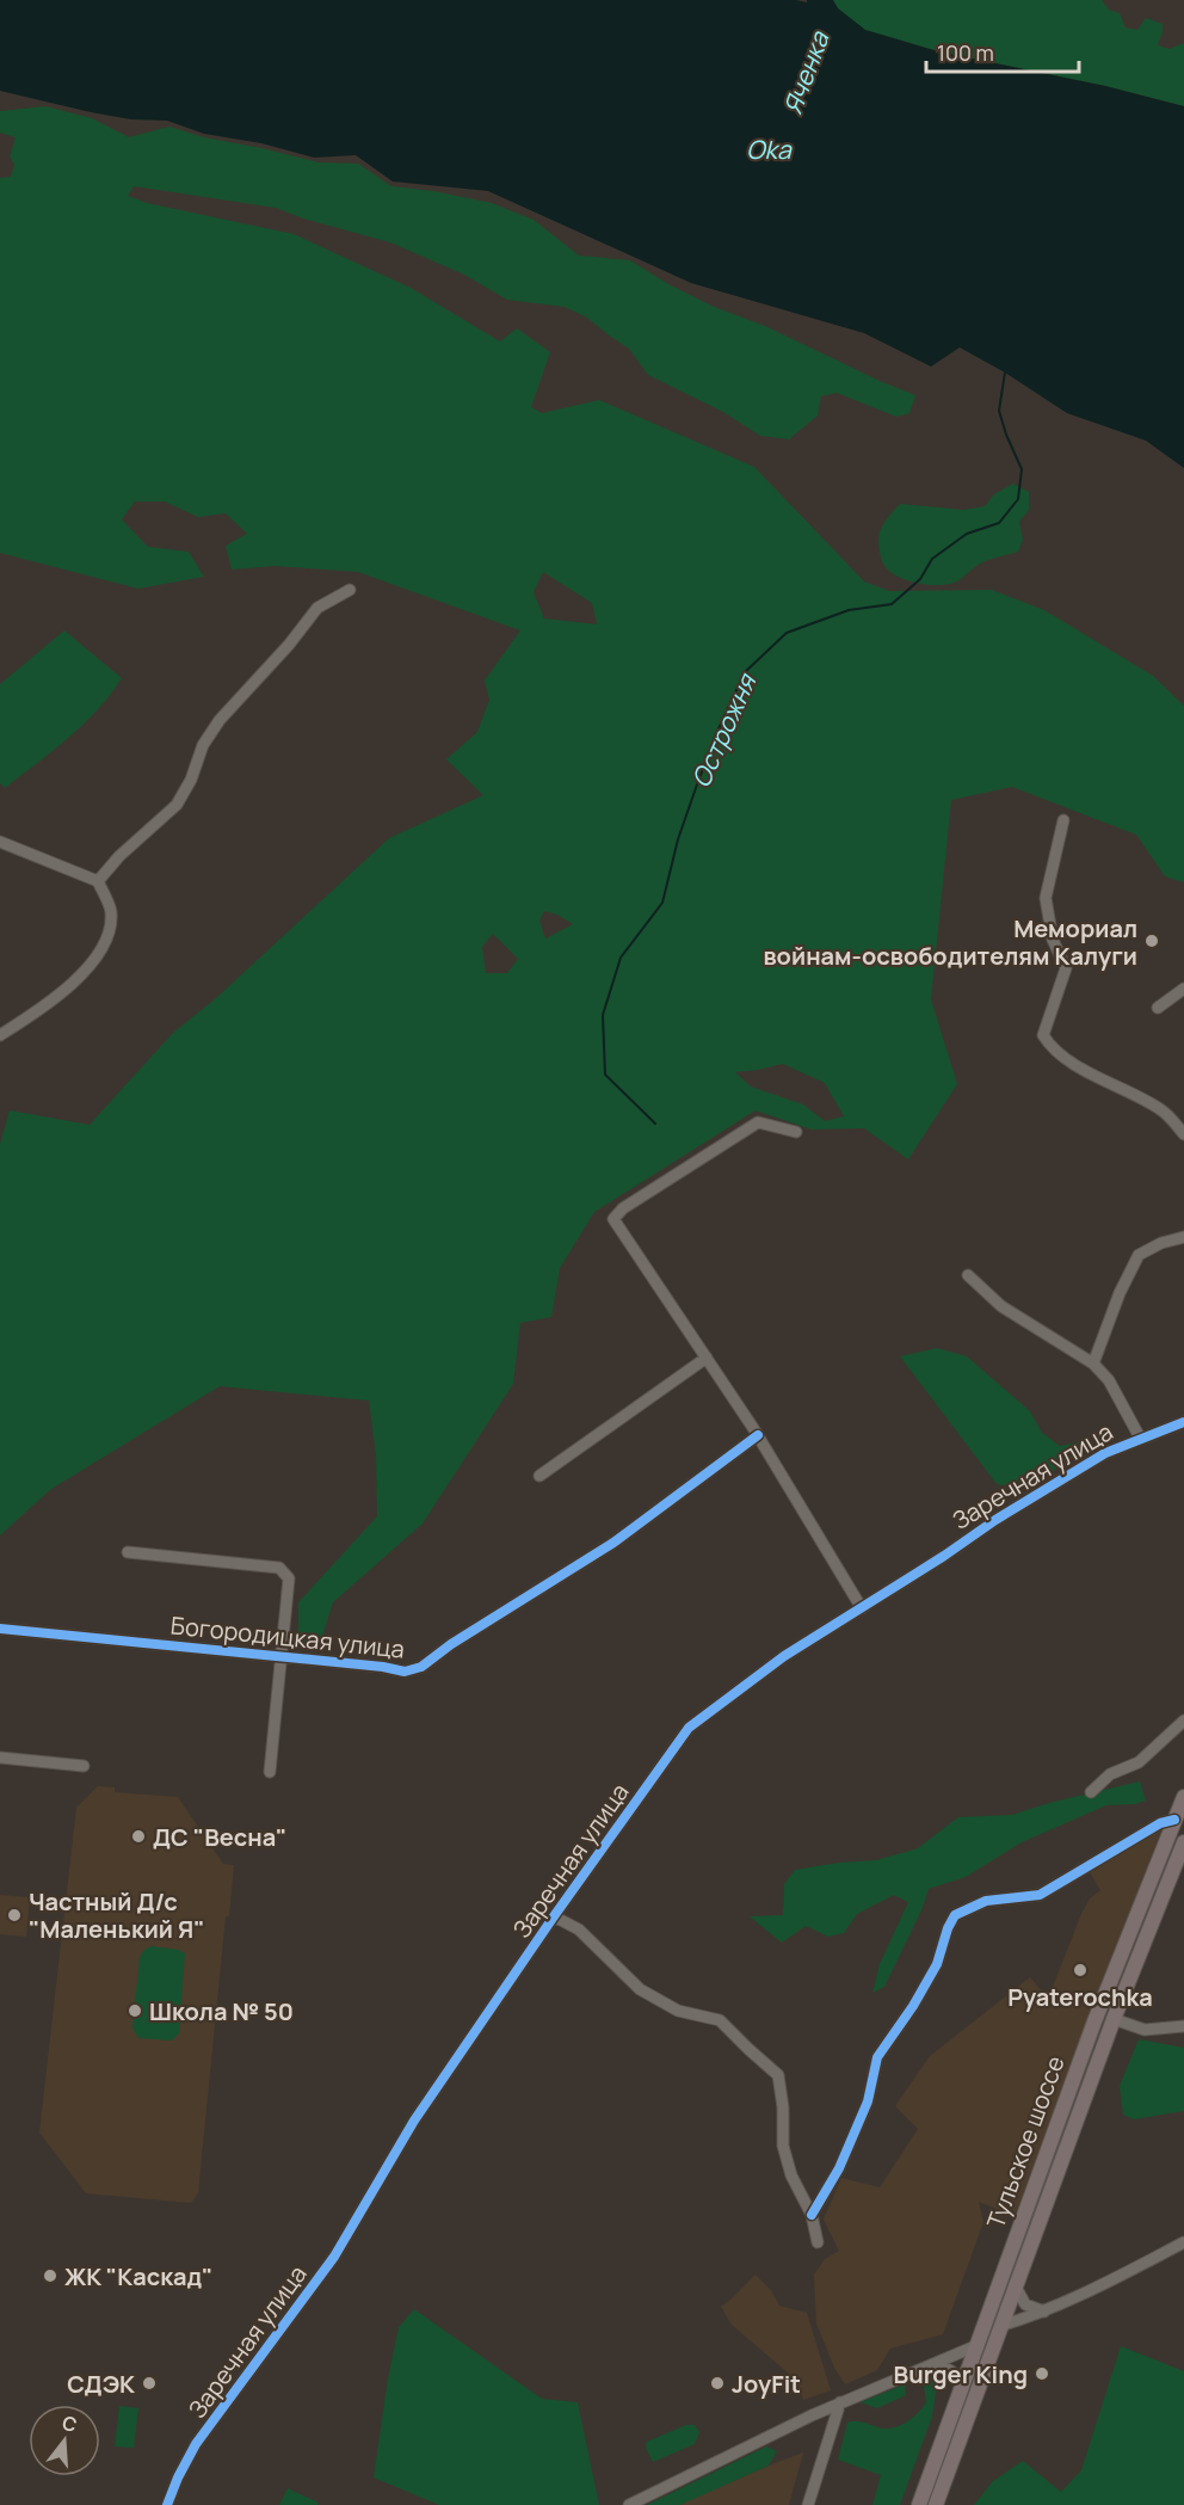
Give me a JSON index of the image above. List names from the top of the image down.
{
  "streets": {
    "main road": ["Тульское шоссе"],
    "street": ["Заречная улица", "Богородицкая улица"]
  },
  "water": ["Яченка", "Oka", "Острожня"],
  "places": [
    "Мемориал войнам-освободителям Калуги",
    "ДС \"Весна\"",
    "Частный Д/с \"Маленький Я\"",
    "Pyaterochka",
    "Школа № 50",
    "ЖК \"Каскад\"",
    "Burger King",
    "СДЭК",
    "JoyFit"
  ],
  "scale_bar": "100 m",
  "north": "top"
}
